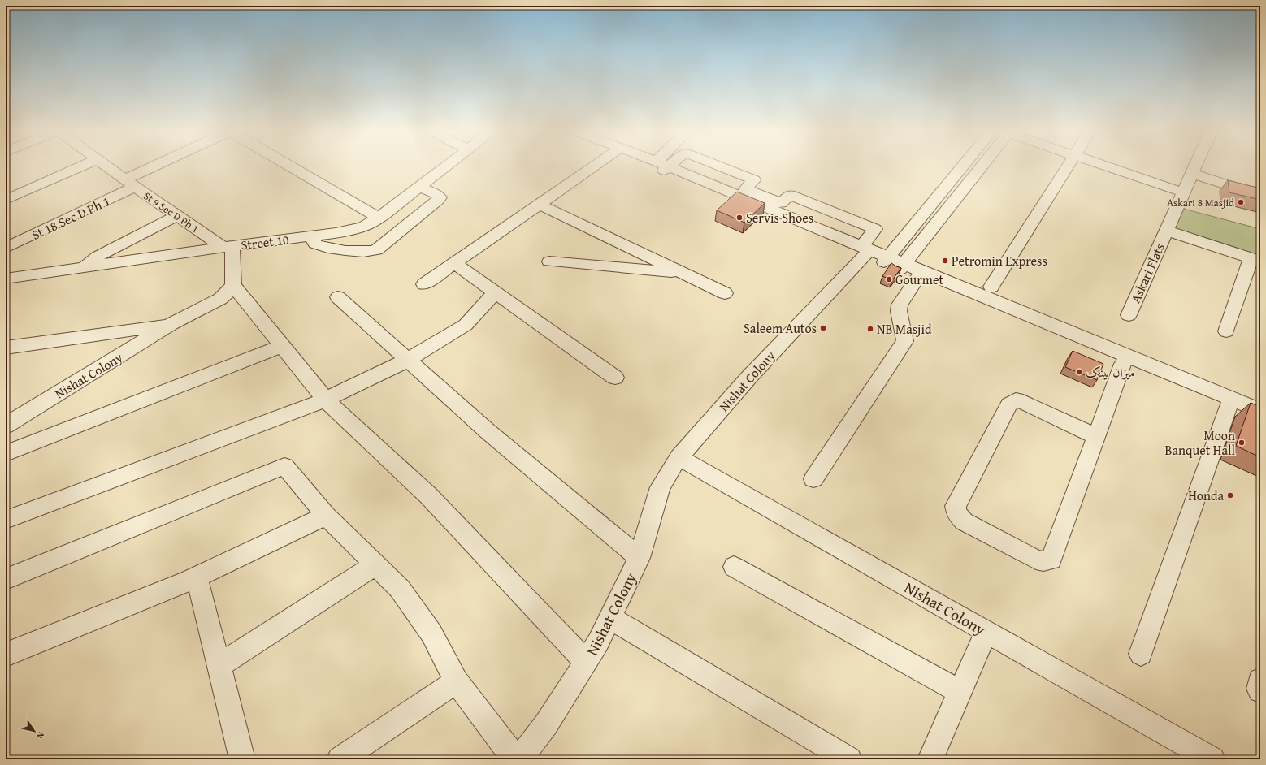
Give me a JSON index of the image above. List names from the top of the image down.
{
  "streets": {
    "street": [
      "St 9 Sec D Ph 1",
      "St 18 Sec D Ph 1",
      "Street 10",
      "Askari Flats",
      "Nishat Colony"
    ]
  },
  "crossings": [
    ["St 9 Sec D Ph 1", "St 18 Sec D Ph 1"],
    ["St 9 Sec D Ph 1", "Street 10"]
  ],
  "places": [
    "Askari 8 Masjid",
    "Servis Shoes",
    "Petromin Express",
    "Gourmet",
    "Saleem Autos",
    "NB Masjid",
    "میزان بینک",
    "Moon Banquet Hall",
    "Honda"
  ],
  "north": "bottom right"
}
